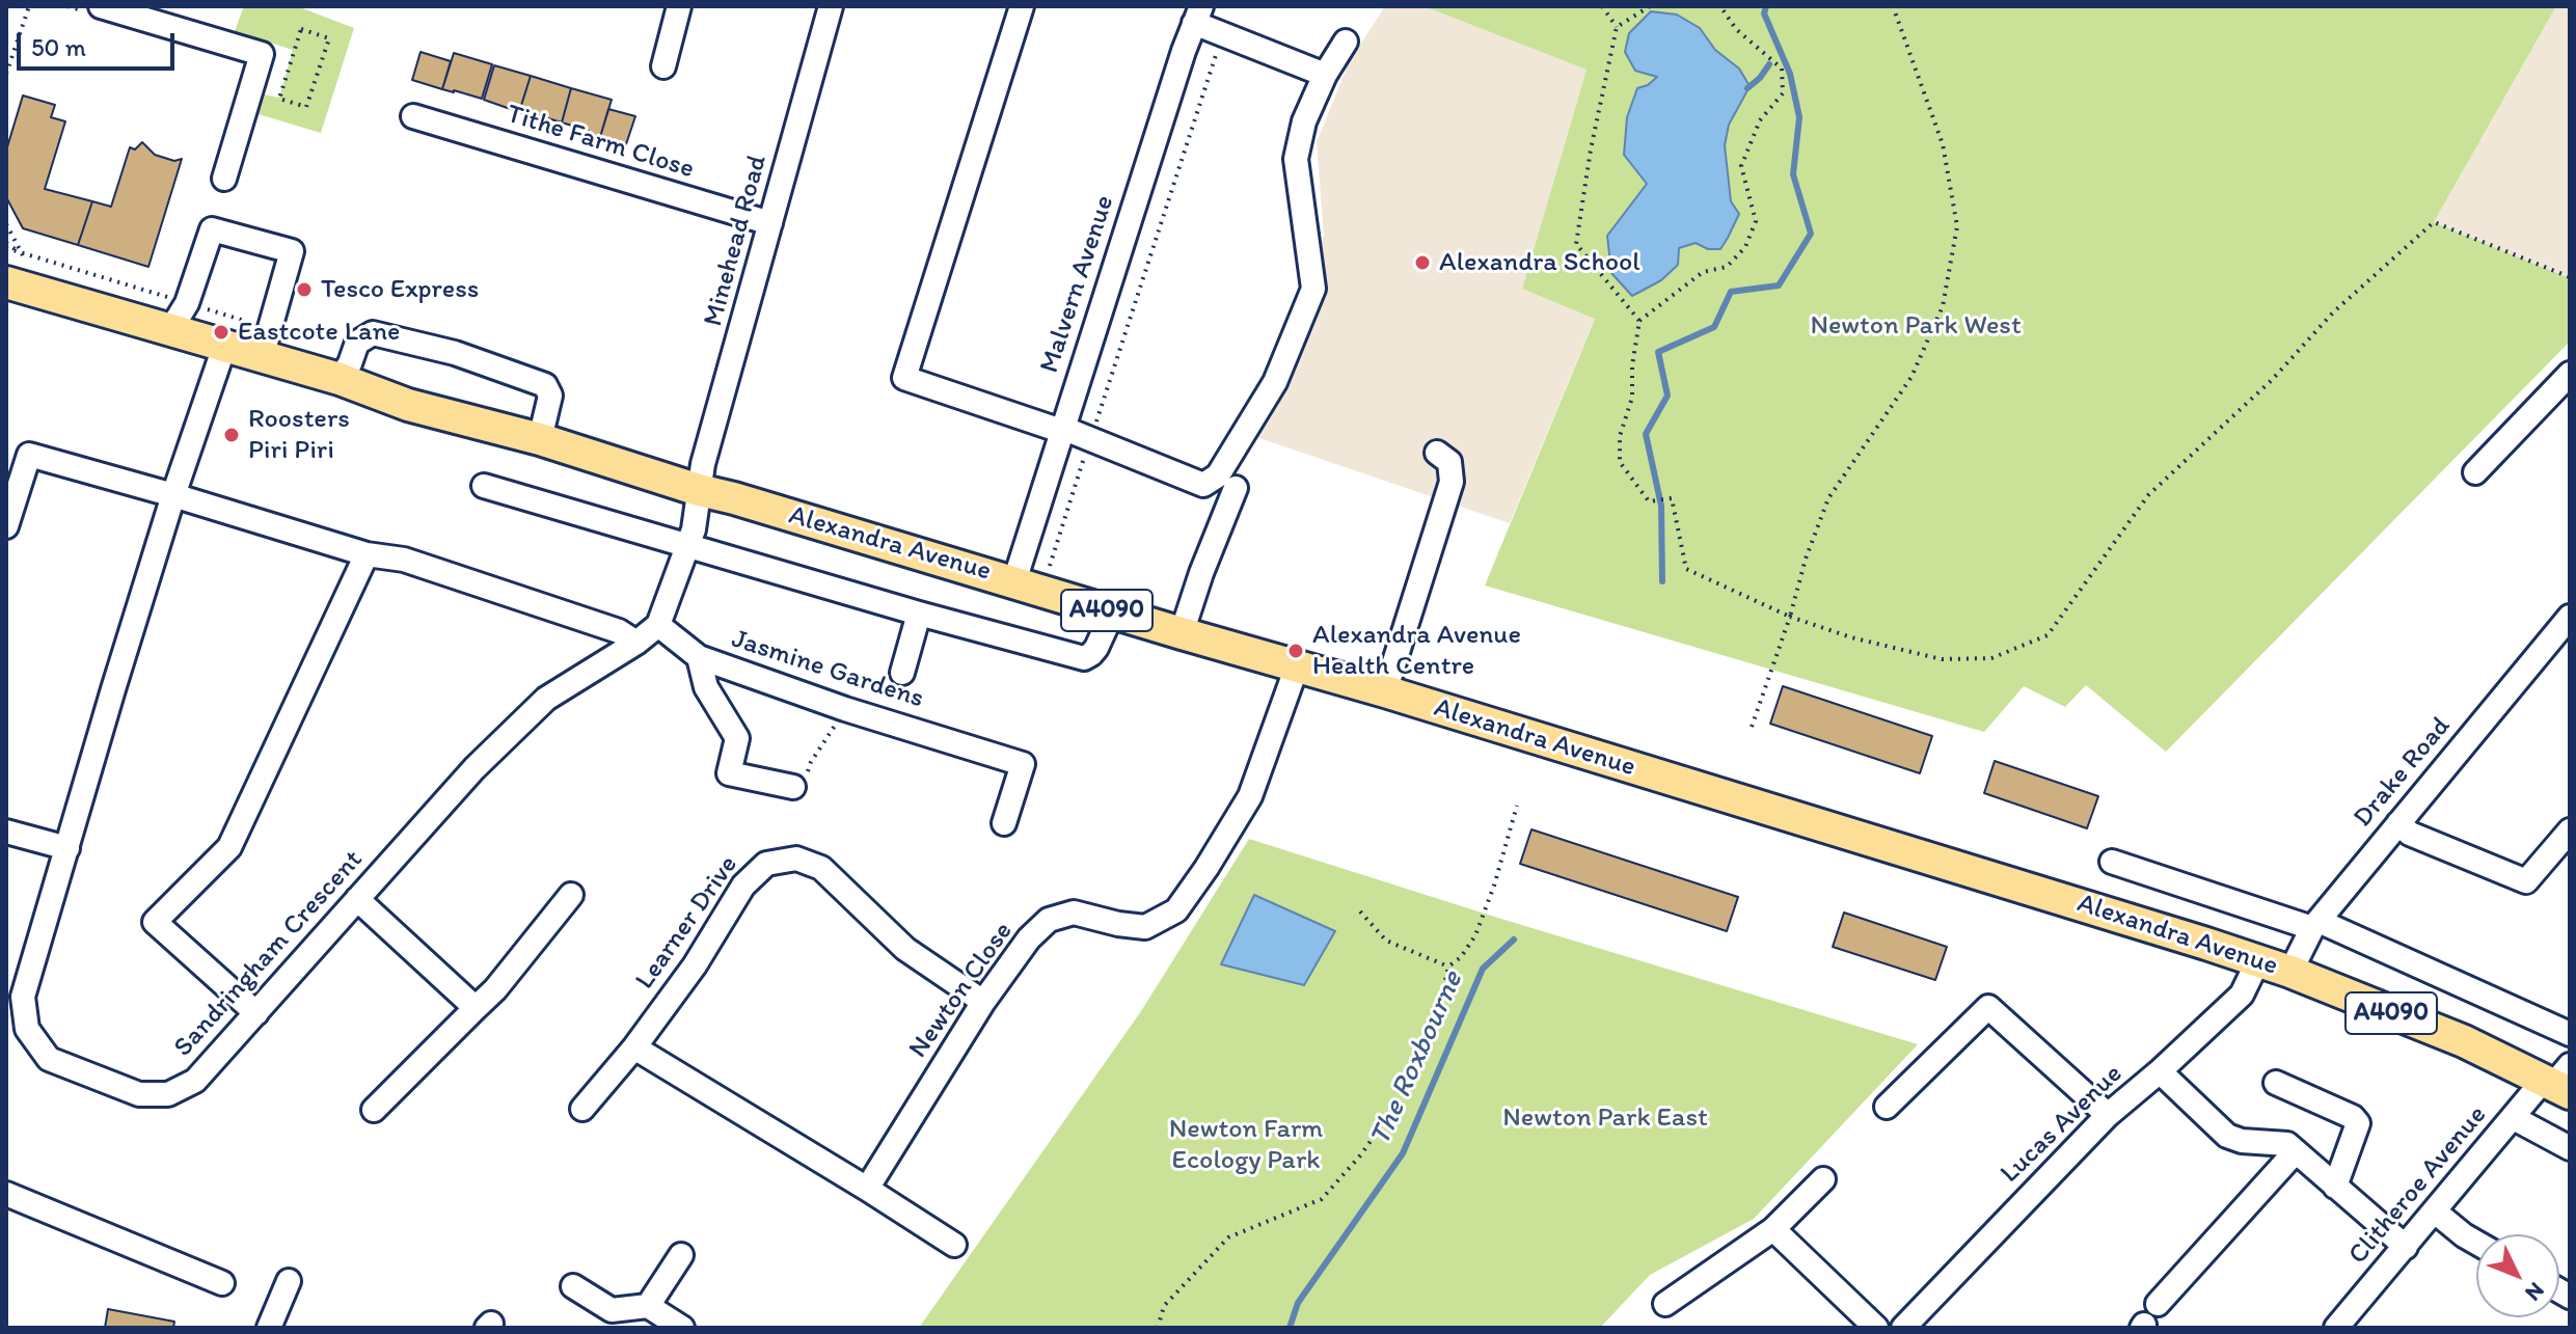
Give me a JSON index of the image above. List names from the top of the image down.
{
  "streets": {
    "main road": ["Alexandra Avenue", "A4090"],
    "street": [
      "Tithe Farm Close",
      "Minehead Road",
      "Malvern Avenue",
      "Jasmine Gardens",
      "Drake Road",
      "Learner Drive",
      "Sandringham Crescent",
      "Newton Close",
      "Lucas Avenue",
      "Clitheroe Avenue"
    ]
  },
  "crossings": [
    ["Tithe Farm Close", "Minehead Road"],
    ["Minehead Road", "Alexandra Avenue"],
    ["Malvern Avenue", "Alexandra Avenue"],
    ["Alexandra Avenue", "Drake Road"],
    ["Alexandra Avenue", "Sandringham Crescent"],
    ["Alexandra Avenue", "Newton Close"],
    ["Alexandra Avenue", "Lucas Avenue"],
    ["Alexandra Avenue", "Clitheroe Avenue"],
    ["Jasmine Gardens", "Sandringham Crescent"],
    ["Learner Drive", "Newton Close"]
  ],
  "water": ["The Roxbourne"],
  "parks": ["Newton Park West", "Newton Park East", "Newton Farm Ecology Park"],
  "places": [
    "Alexandra School",
    "Tesco Express",
    "Eastcote Lane",
    "Roosters Piri Piri",
    "Alexandra Avenue Health Centre"
  ],
  "scale_bar": "50 m",
  "north": "bottom right"
}
